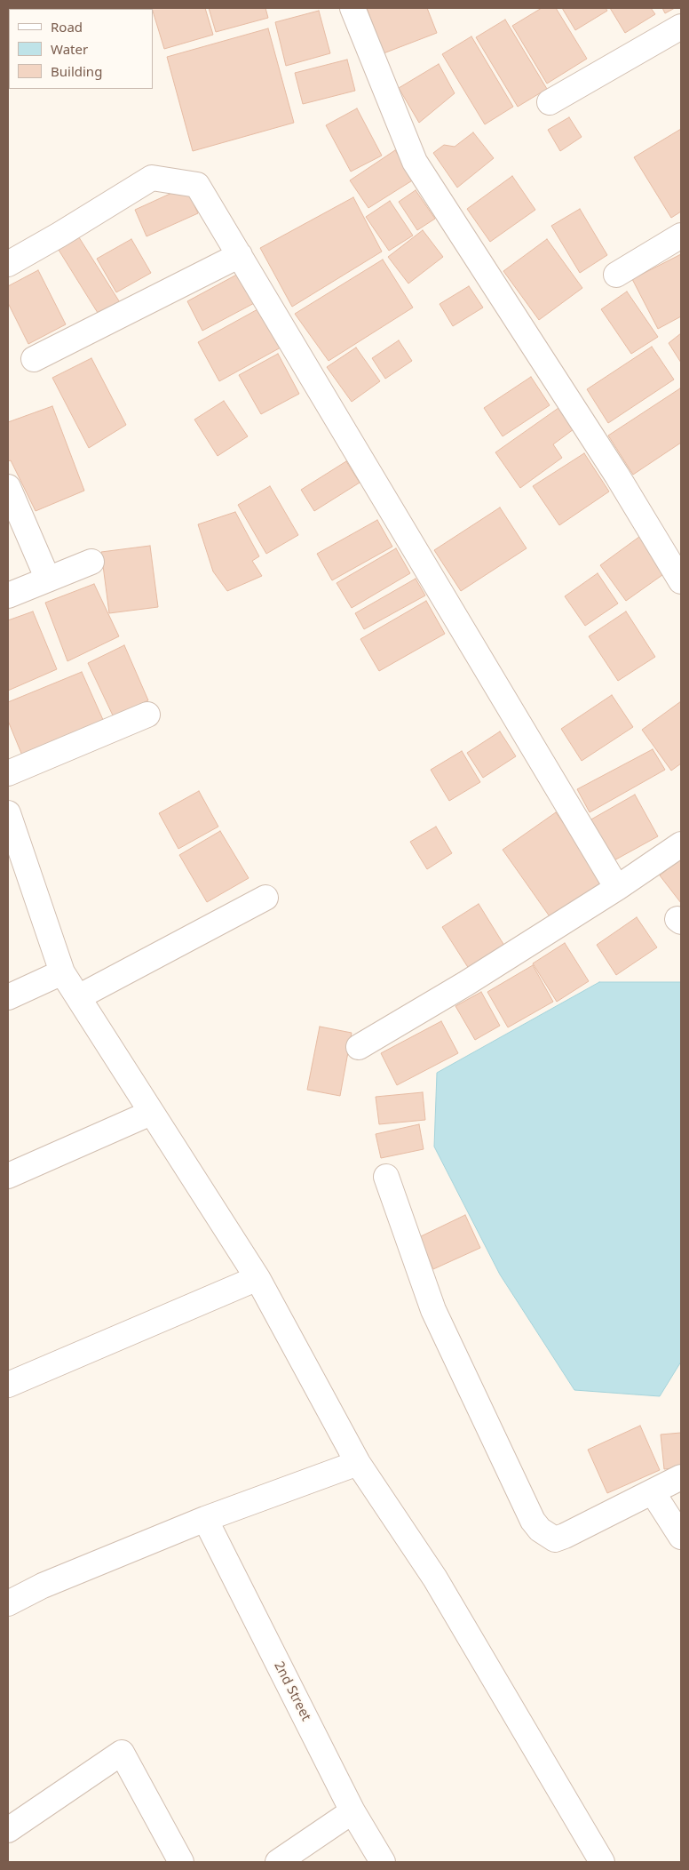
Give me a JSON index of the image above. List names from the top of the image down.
{
  "streets": {
    "street": ["2nd Street"]
  },
  "legend": ["Road", "Water", "Building"]
}
